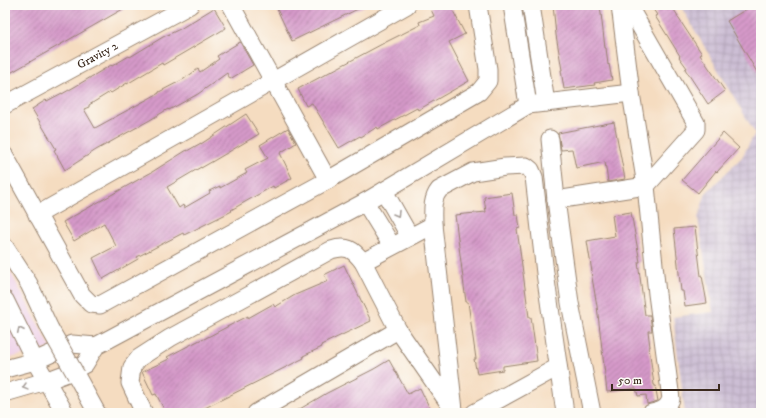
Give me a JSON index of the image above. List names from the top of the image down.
{
  "streets": {
    "street": ["Gravity 2"]
  },
  "scale_bar": "50 m"
}
